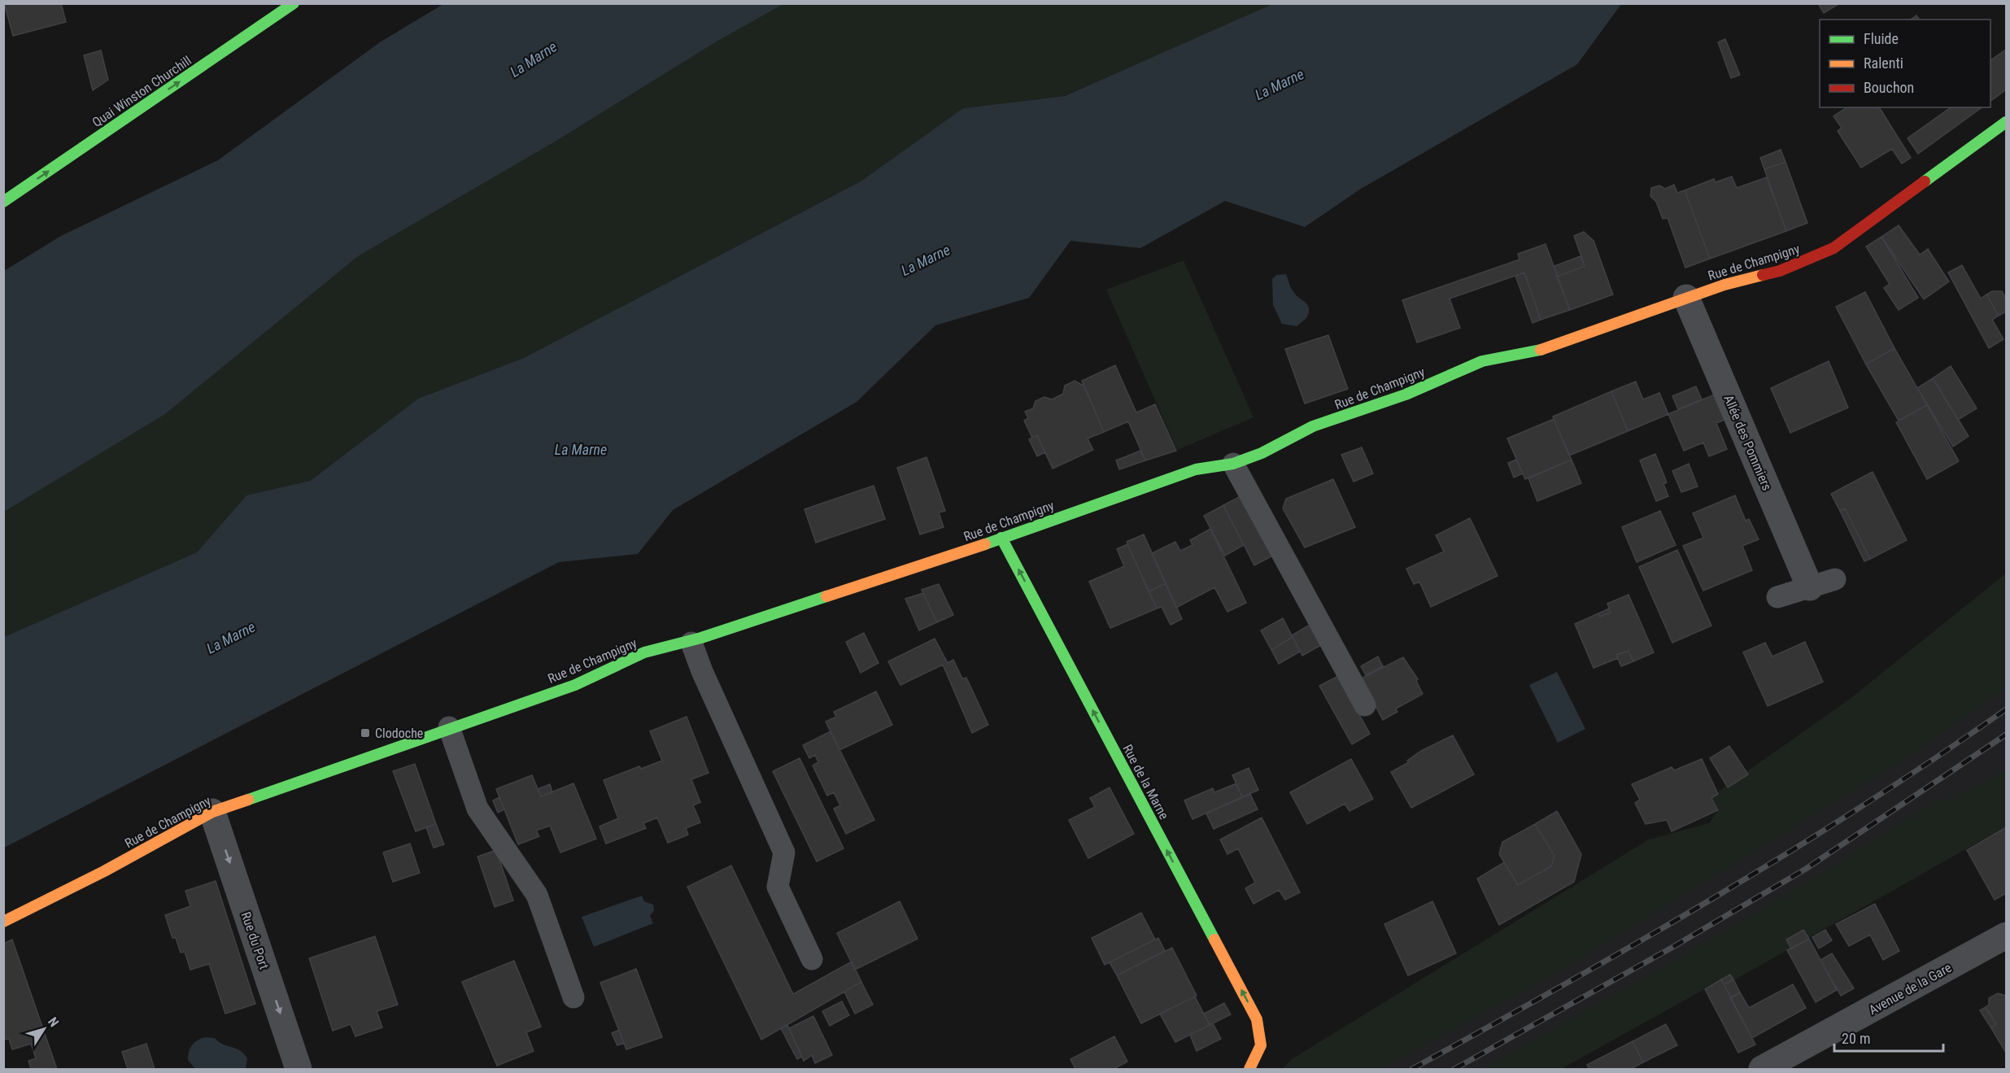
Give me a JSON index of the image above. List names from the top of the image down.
{
  "streets": {
    "street": [
      "Quai Winston Churchill",
      "Rue de Champigny",
      "Allée des Pommiers",
      "Rue de la Marne",
      "Rue du Port",
      "Avenue de la Gare"
    ]
  },
  "crossings": [
    ["Rue de Champigny", "Allée des Pommiers"],
    ["Rue de Champigny", "Rue de la Marne"],
    ["Rue de Champigny", "Rue du Port"]
  ],
  "one_way": ["Quai Winston Churchill", "Rue de la Marne", "Rue du Port"],
  "water": ["La Marne"],
  "places": {
    "transit": ["Clodoche"]
  },
  "legend": ["Fluide", "Ralenti", "Bouchon"],
  "scale_bar": "20 m",
  "north": "top right"
}
